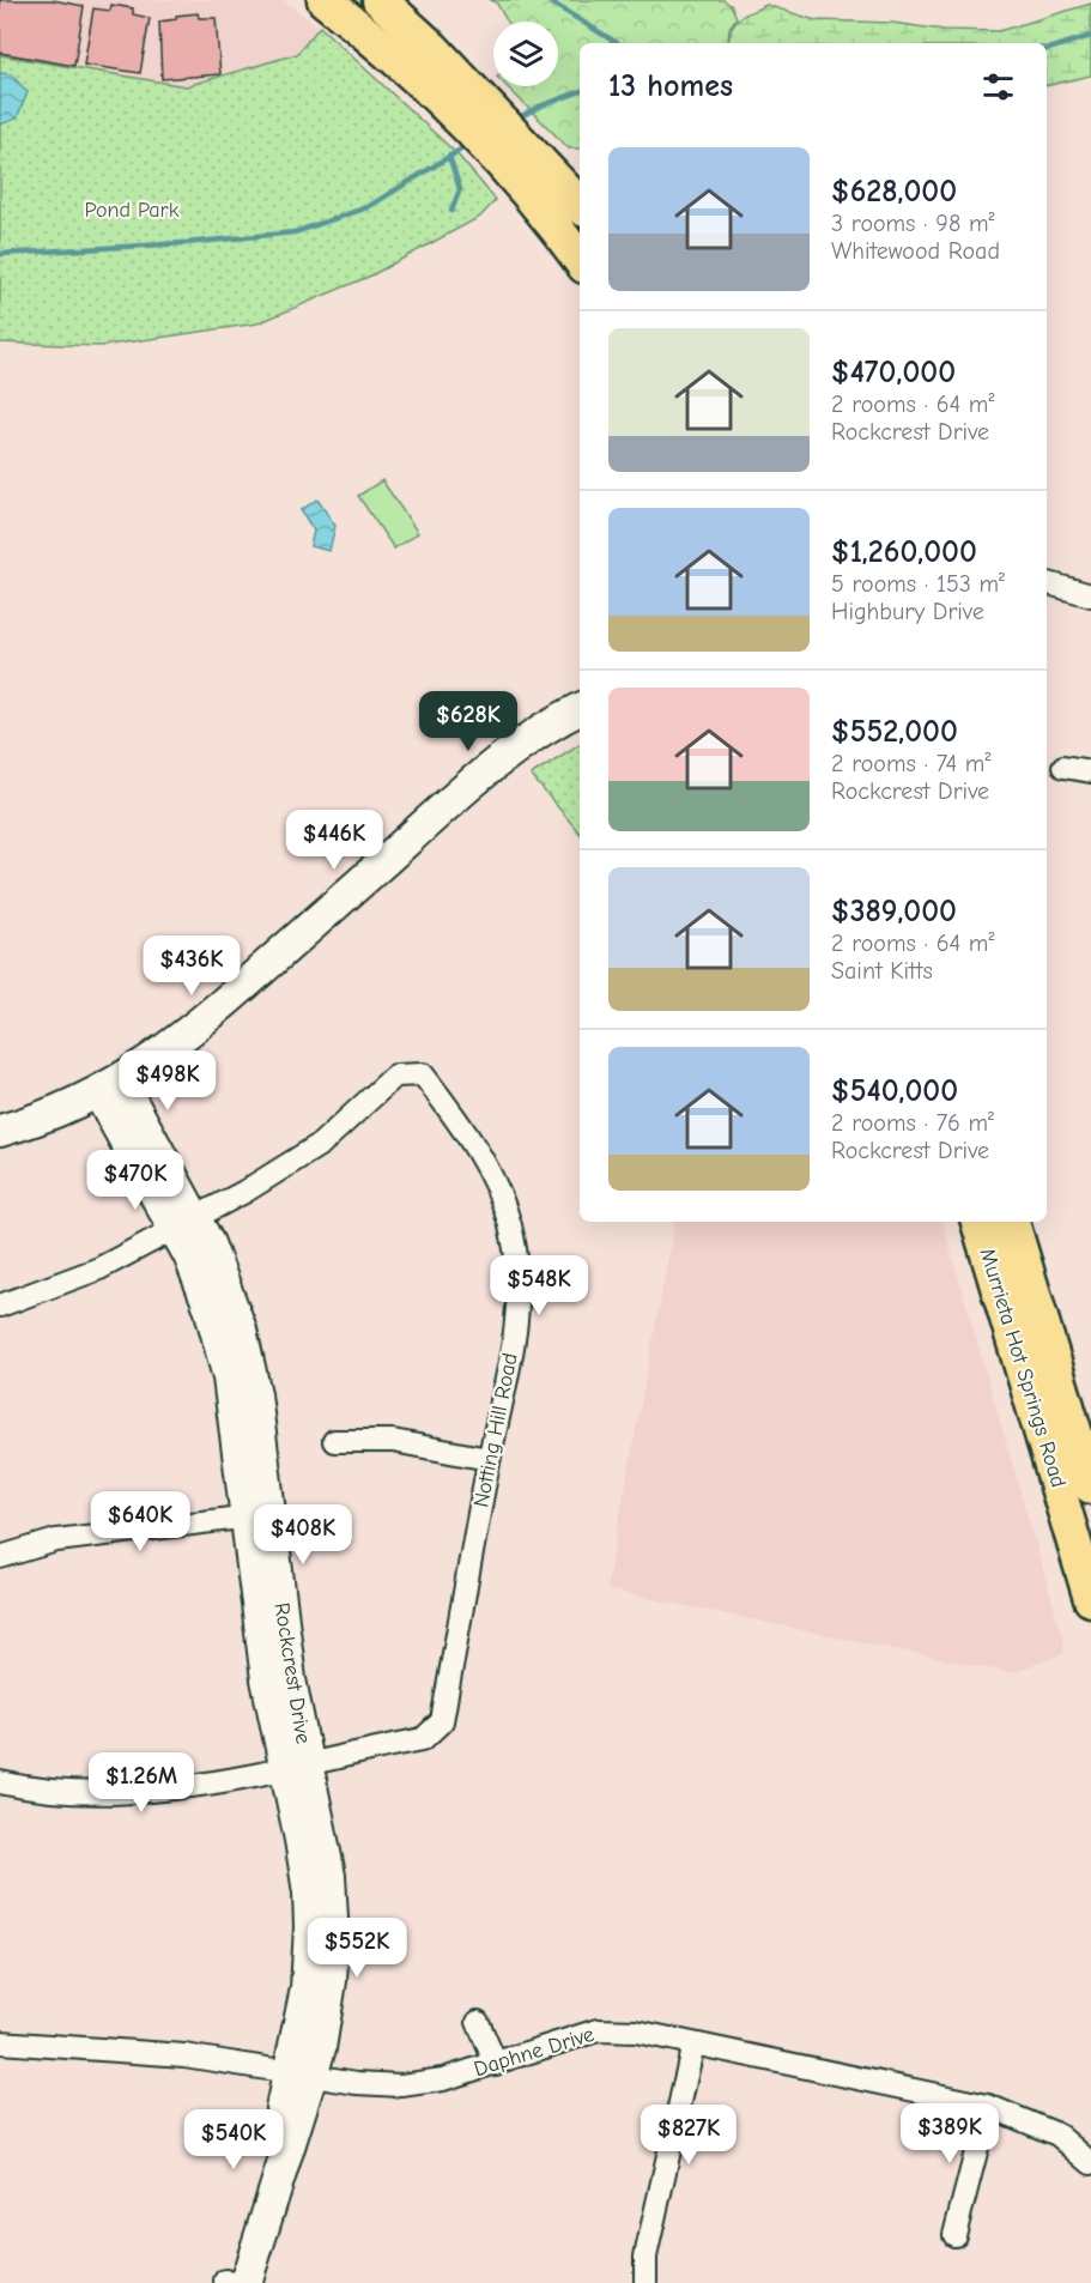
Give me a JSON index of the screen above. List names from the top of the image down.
{
  "streets": {
    "main road": ["Murrieta Hot Springs Road"],
    "street": ["Notting Hill Road", "Rockcrest Drive", "Daphne Drive"]
  },
  "crossings": [
    ["Notting Hill Road", "Rockcrest Drive"],
    ["Rockcrest Drive", "Daphne Drive"]
  ],
  "parks": ["Pond Park"],
  "page": {
    "heading": "13 homes",
    "list": [
      {
        "name": "$628,000",
        "note": "3 rooms · 98 m² · Whitewood Road"
      },
      {
        "name": "$470,000",
        "note": "2 rooms · 64 m² · Rockcrest Drive"
      },
      {
        "name": "$1,260,000",
        "note": "5 rooms · 153 m² · Highbury Drive"
      },
      {
        "name": "$552,000",
        "note": "2 rooms · 74 m² · Rockcrest Drive"
      },
      {
        "name": "$389,000",
        "note": "2 rooms · 64 m² · Saint Kitts"
      },
      {
        "name": "$540,000",
        "note": "2 rooms · 76 m² · Rockcrest Drive"
      }
    ],
    "price": [
      "$628K",
      "$446K",
      "$436K",
      "$498K",
      "$470K",
      "$548K",
      "$640K",
      "$408K",
      "$1.26M",
      "$552K",
      "$389K",
      "$827K",
      "$540K"
    ]
  }
}
